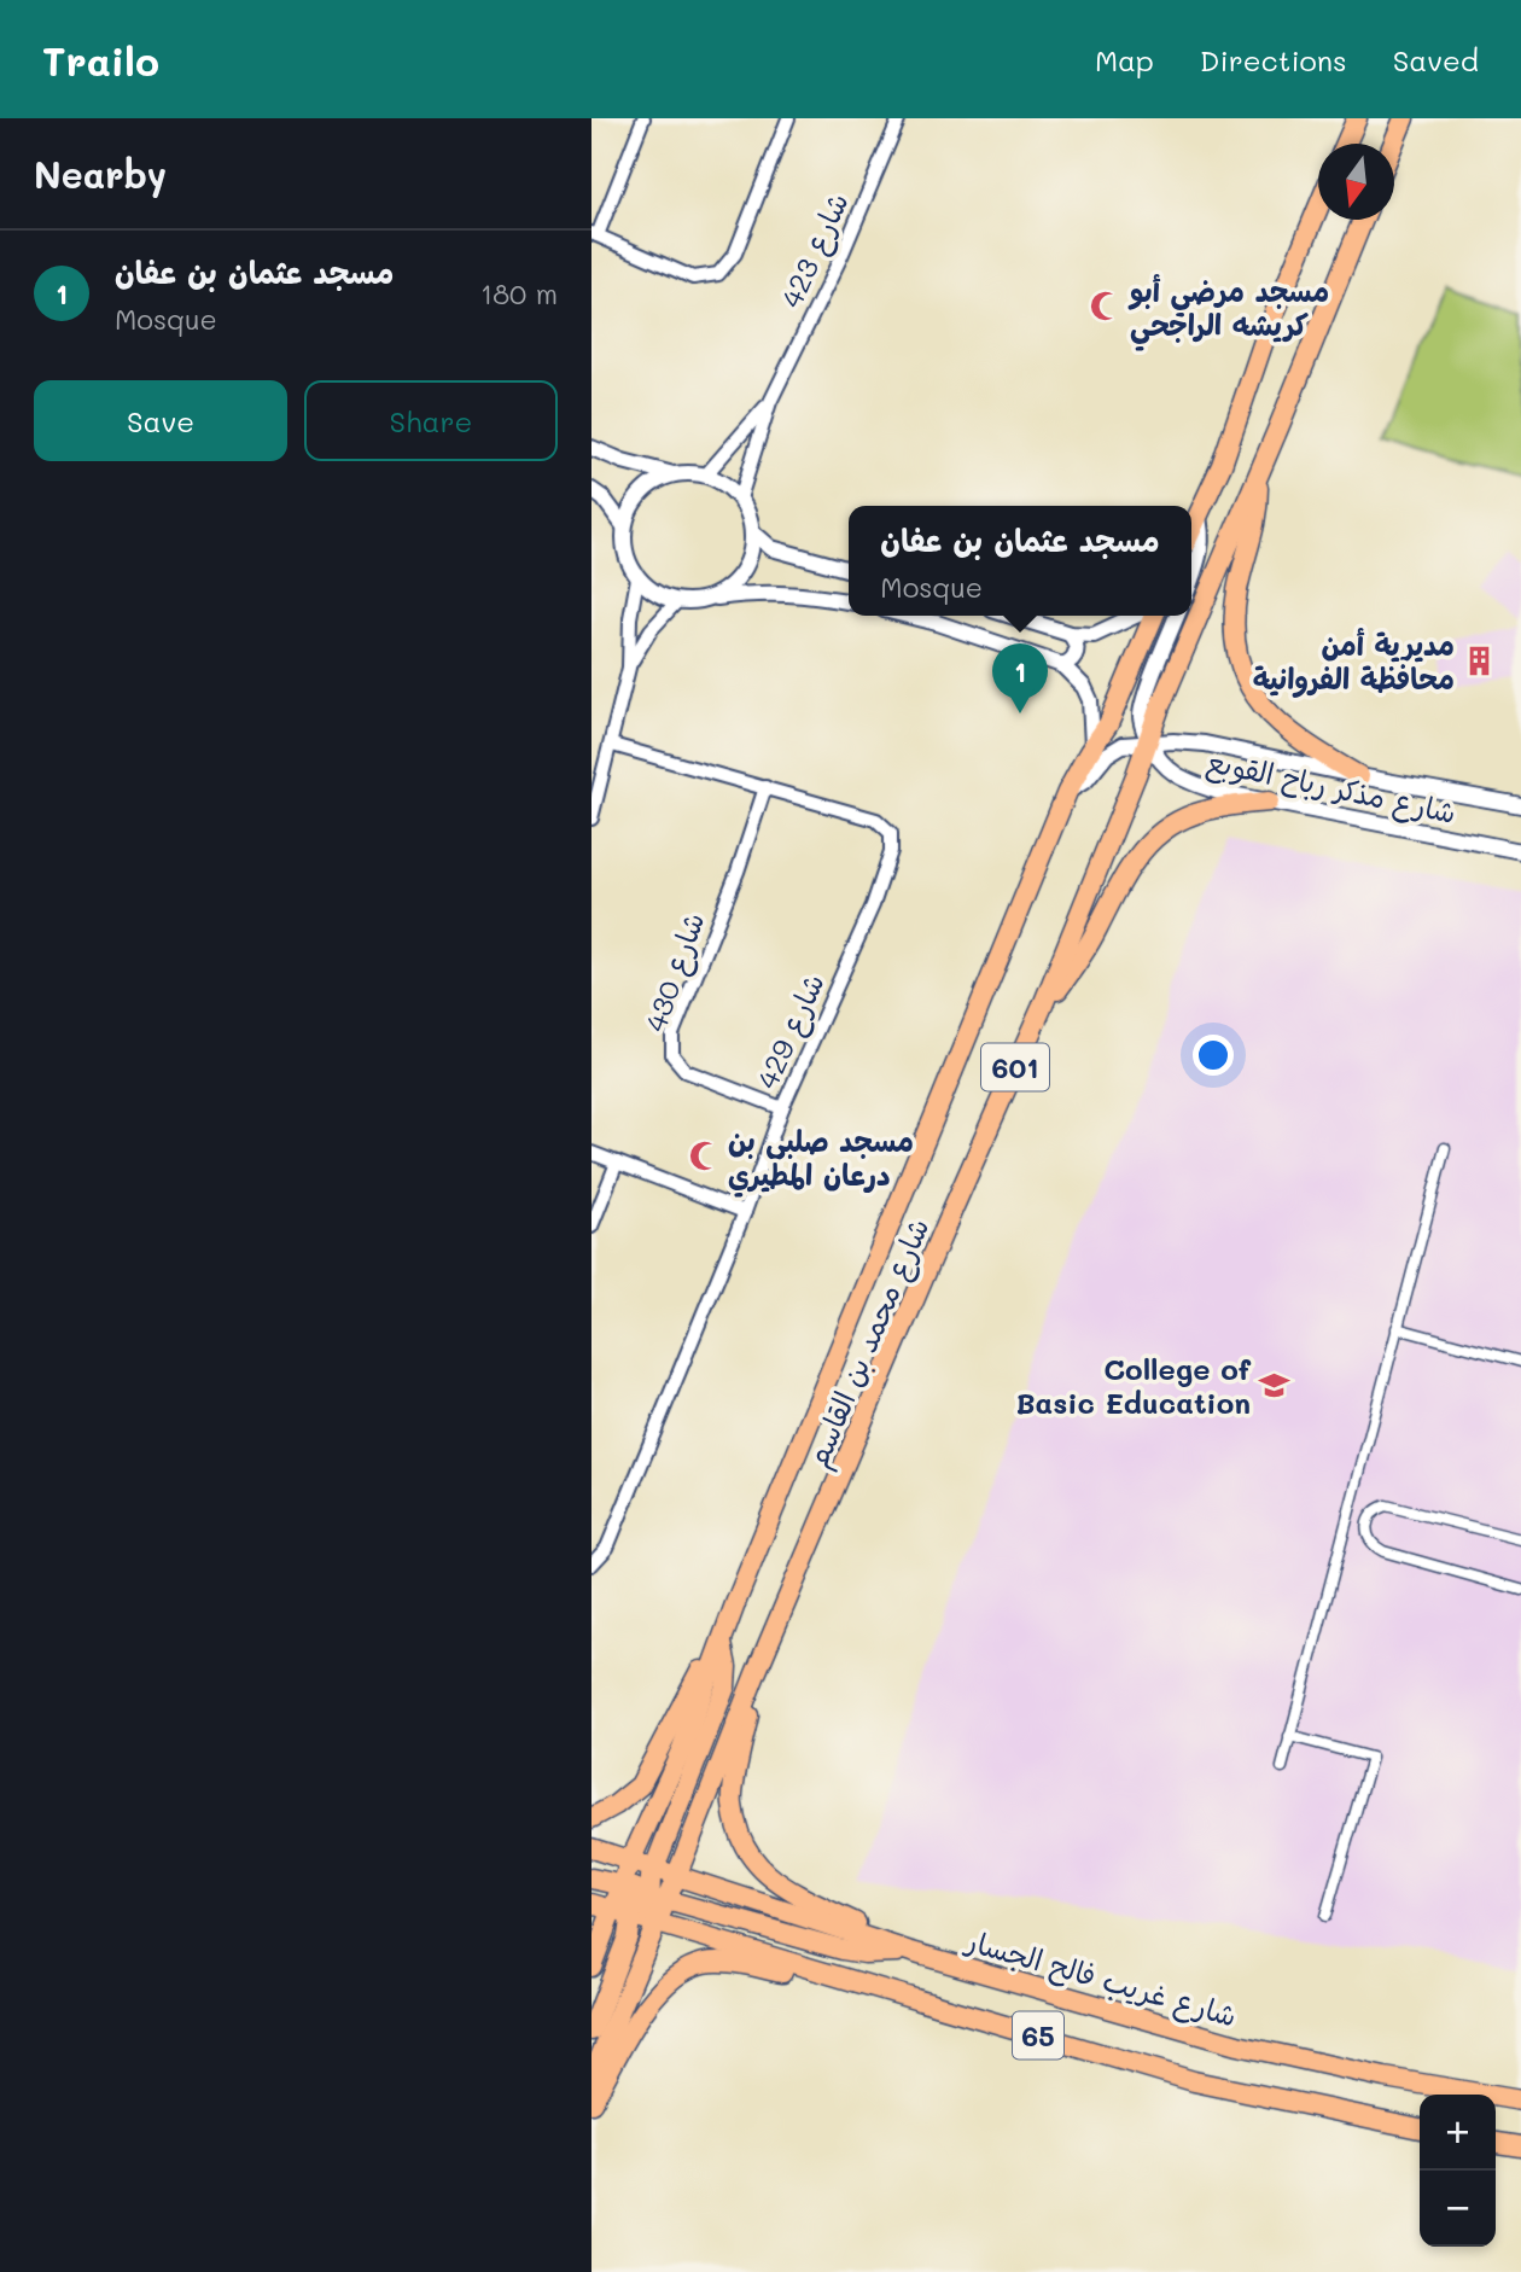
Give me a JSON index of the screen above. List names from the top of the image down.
{
  "streets": {
    "main road": [
      "601",
      "شارع محمد بن القاسم",
      "شارع غريب فالح الجسار",
      "65"
    ],
    "street": [
      "شارع 423",
      "شارع مذكر رباح القوبع",
      "شارع 430",
      "شارع 429"
    ]
  },
  "crossings": [
    ["شارع مذكر رباح القوبع", "شارع محمد بن القاسم"],
    ["شارع 430", "شارع 429"],
    ["شارع محمد بن القاسم", "شارع غريب فالح الجسار"]
  ],
  "places": {
    "mosque": ["مسجد مرضي أبو كريشه الراجحي", "مسجد صلبي بن درعان المطيري"],
    "building": ["مديرية أمن محافظة الفروانية"],
    "school or university": ["College of Basic Education"]
  },
  "north": "bottom",
  "page": {
    "header": "Trailo",
    "nav": ["Map", "Directions", "Saved"],
    "heading": "Nearby",
    "list": [
      {
        "mark": "1",
        "name": "مسجد عثمان بن عفان",
        "note": "Mosque",
        "value": "180 m"
      }
    ],
    "buttons": ["Save", "Share"],
    "popup": ["مسجد عثمان بن عفان", "Mosque"],
    "pins": "1",
    "map_buttons": ["+", "−"]
  }
}
